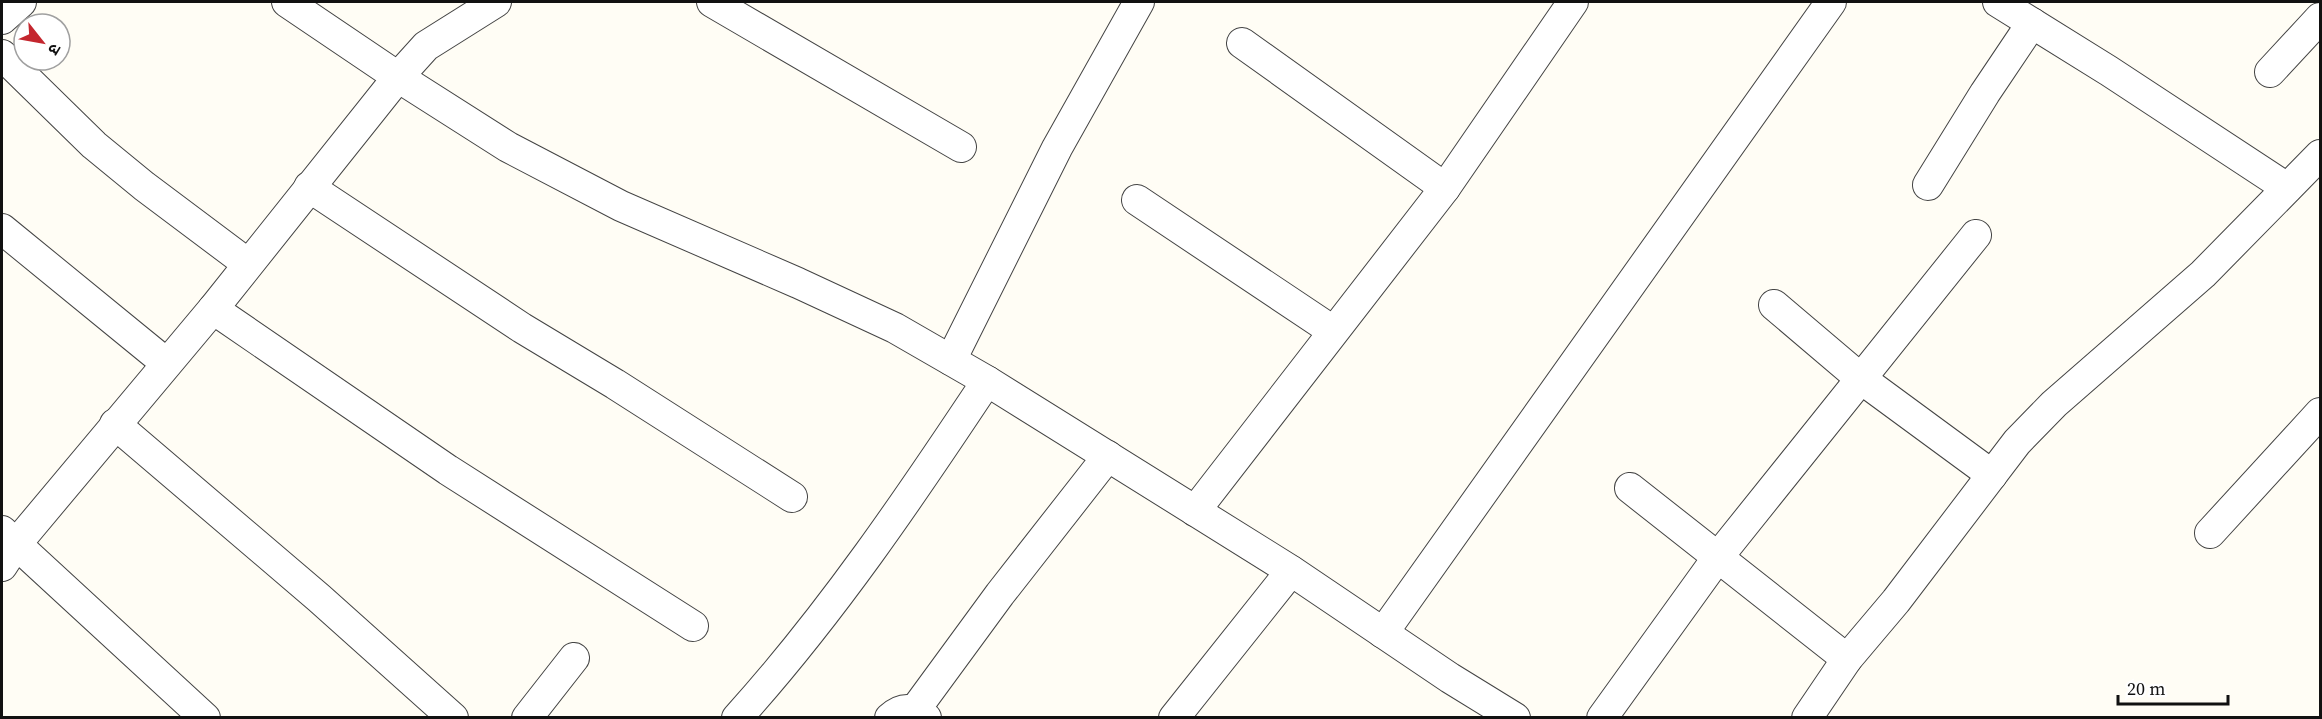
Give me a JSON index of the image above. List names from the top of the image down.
{
  "scale_bar": "20 m",
  "north": "bottom right"
}
